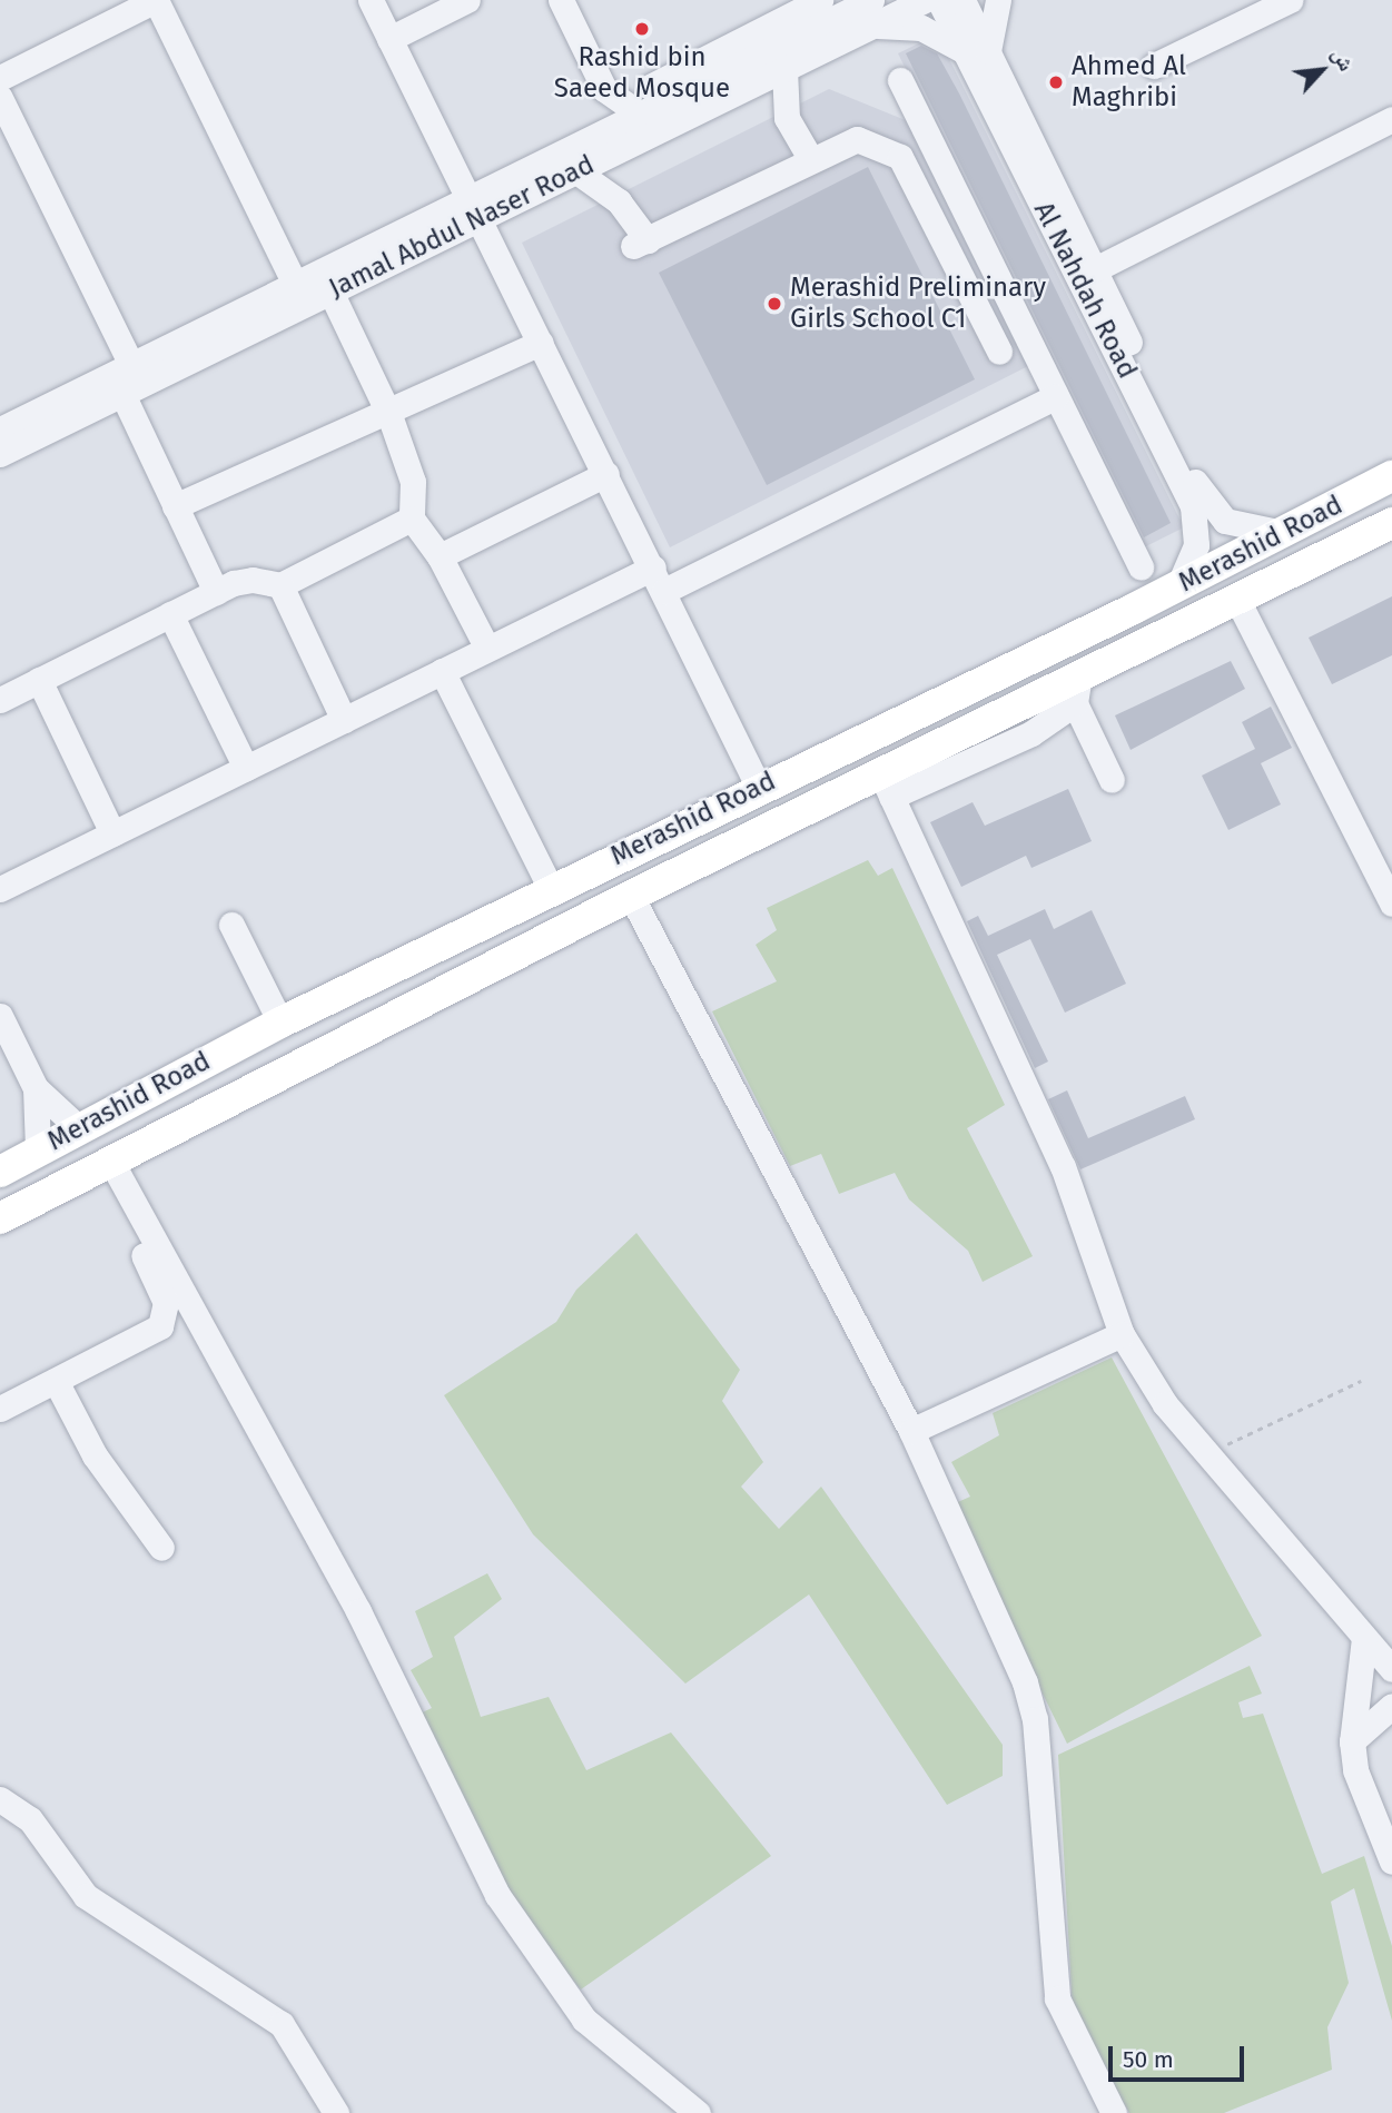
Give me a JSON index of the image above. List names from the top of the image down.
{
  "streets": {
    "main road": ["Merashid Road"],
    "street": ["Jamal Abdul Naser Road", "Al Nahdah Road"]
  },
  "crossings": [
    ["Al Nahdah Road", "Merashid Road"]
  ],
  "places": ["Rashid bin Saeed Mosque", "Ahmed Al Maghribi", "Merashid Preliminary Girls School C1"],
  "scale_bar": "50 m",
  "north": "top right"
}
